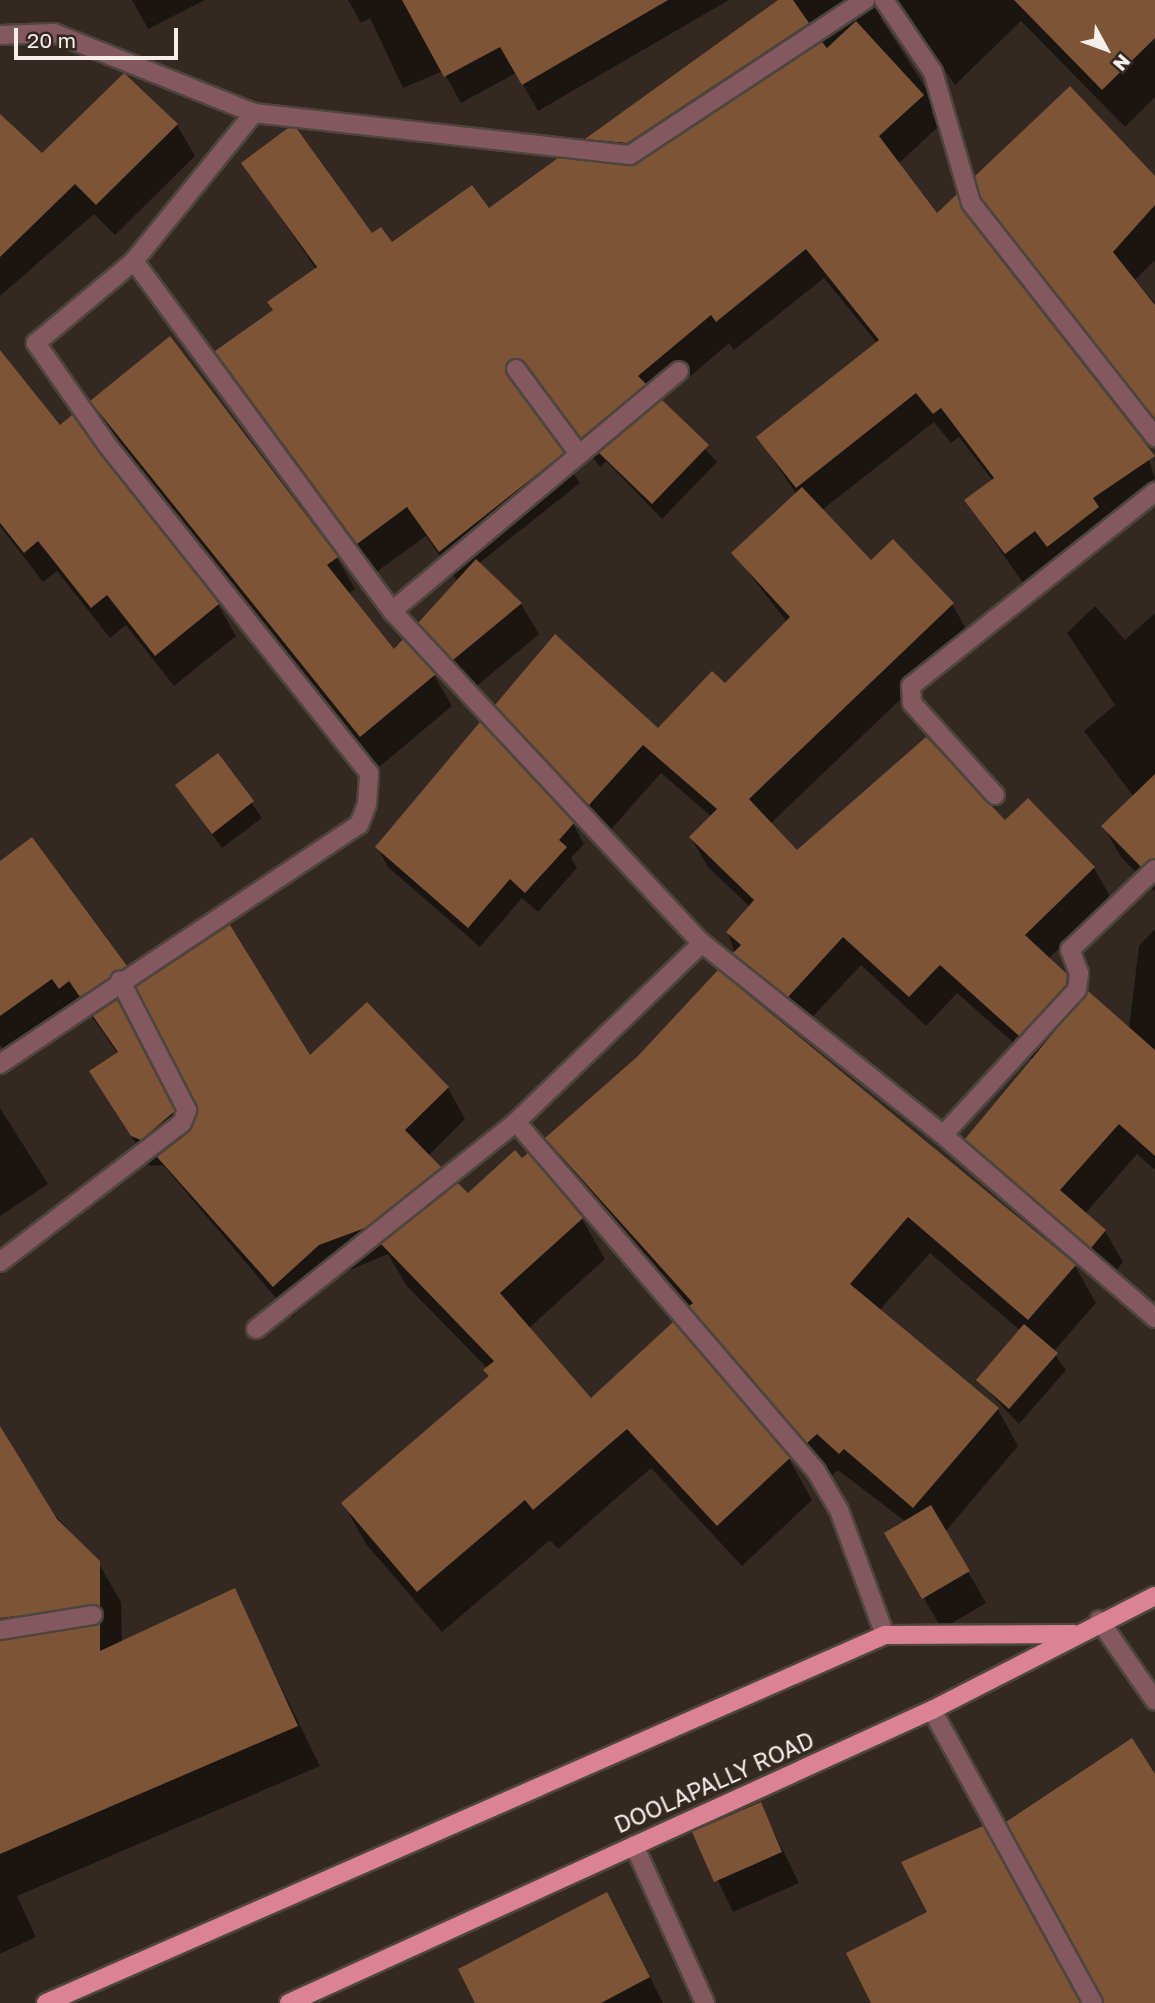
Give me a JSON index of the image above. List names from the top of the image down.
{
  "streets": {
    "main road": ["DOOLAPALLY ROAD"]
  },
  "scale_bar": "20 m",
  "north": "bottom right"
}
